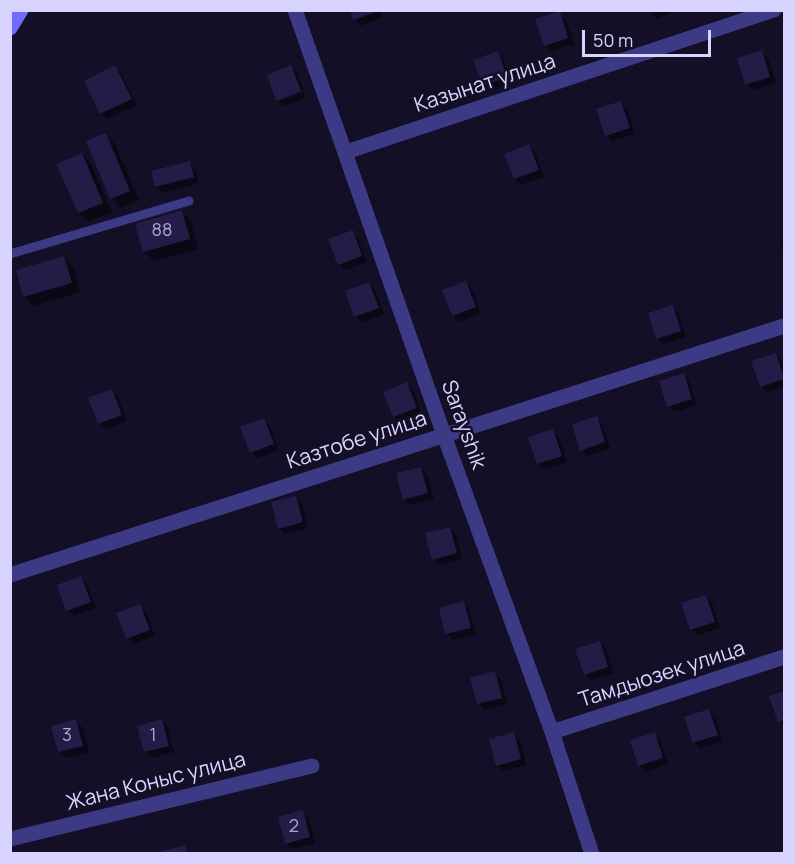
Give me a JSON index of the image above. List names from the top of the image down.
{
  "streets": {
    "street": [
      "Казынат улица",
      "Sarayshik",
      "Казтобе улица",
      "Тамдыозек улица",
      "Жана Коныс улица"
    ]
  },
  "crossings": [
    ["Казынат улица", "Sarayshik"],
    ["Sarayshik", "Казтобе улица"],
    ["Sarayshik", "Тамдыозек улица"]
  ],
  "house_numbers": [
    "88",
    "3",
    "1",
    "2"
  ],
  "scale_bar": "50 m"
}
